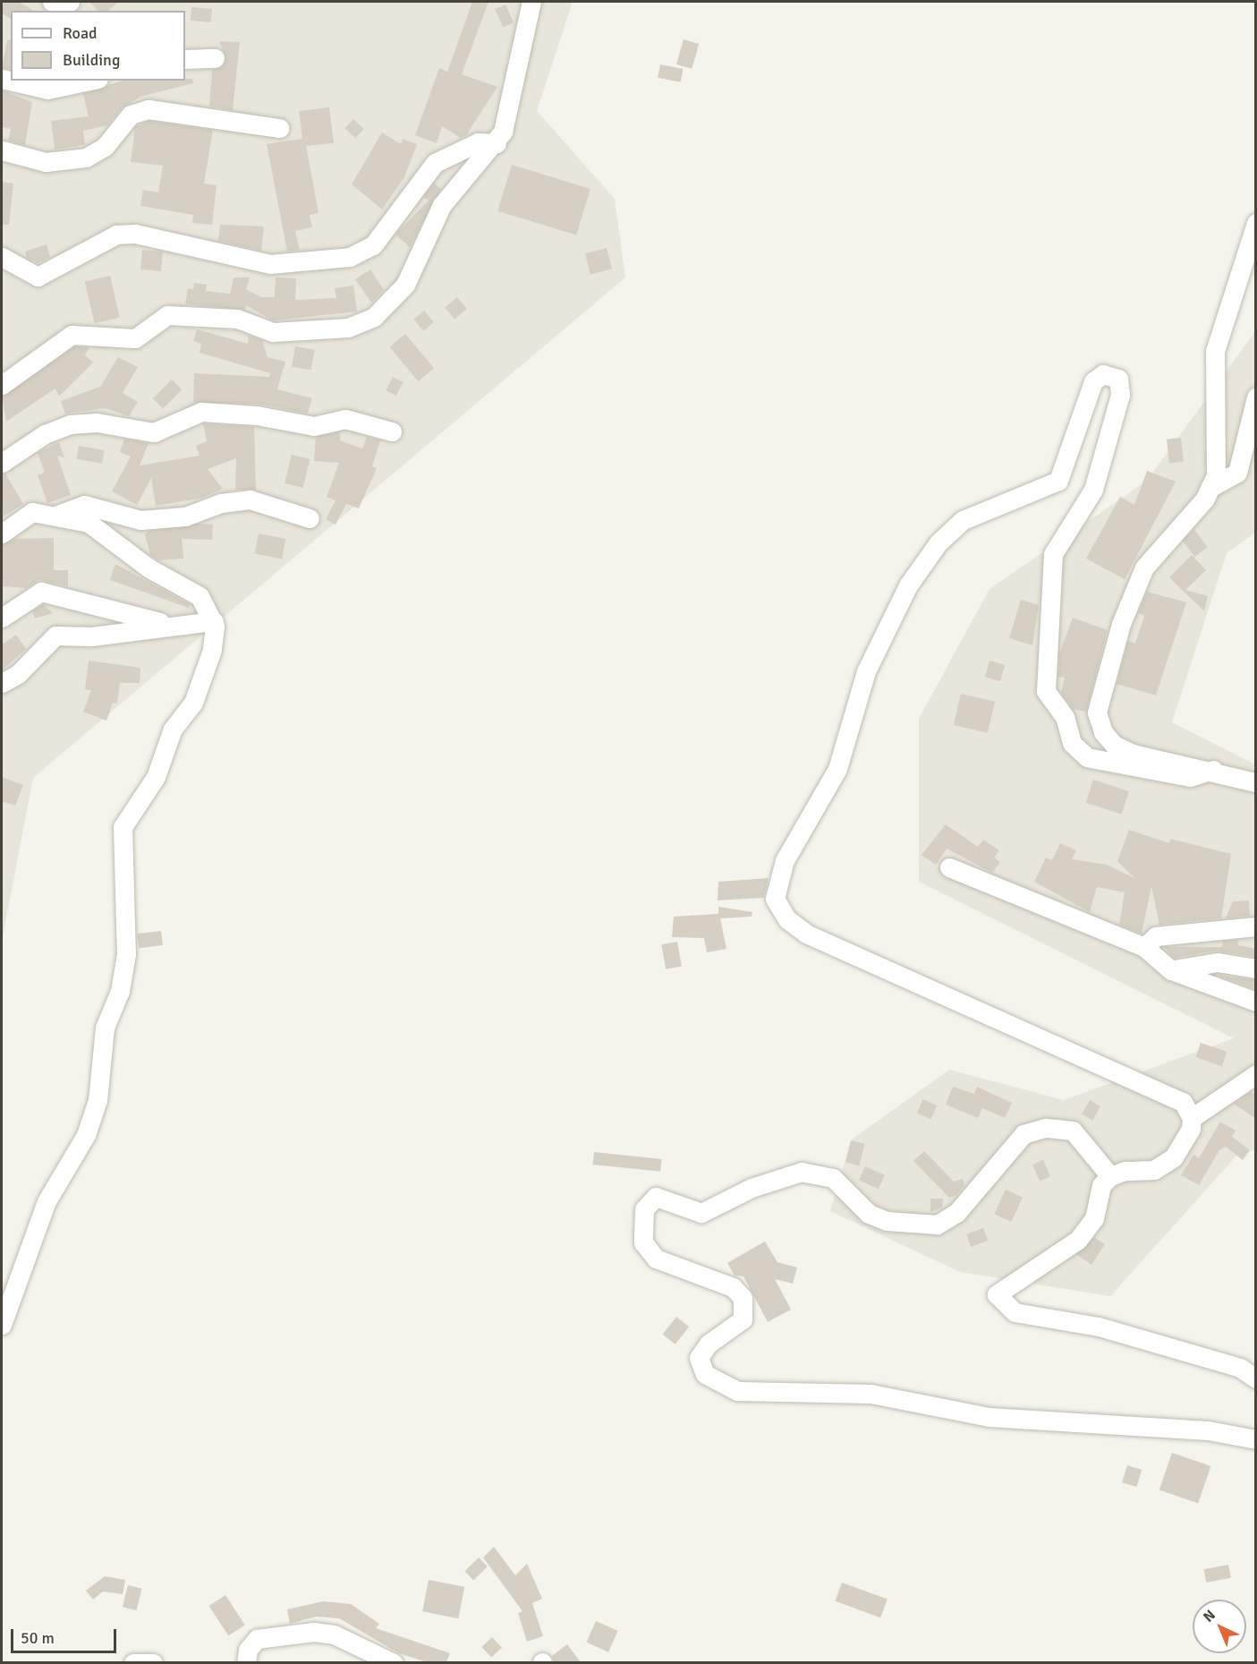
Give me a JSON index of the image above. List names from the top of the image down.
{
  "legend": ["Road", "Building"],
  "scale_bar": "50 m",
  "north": "top left"
}
